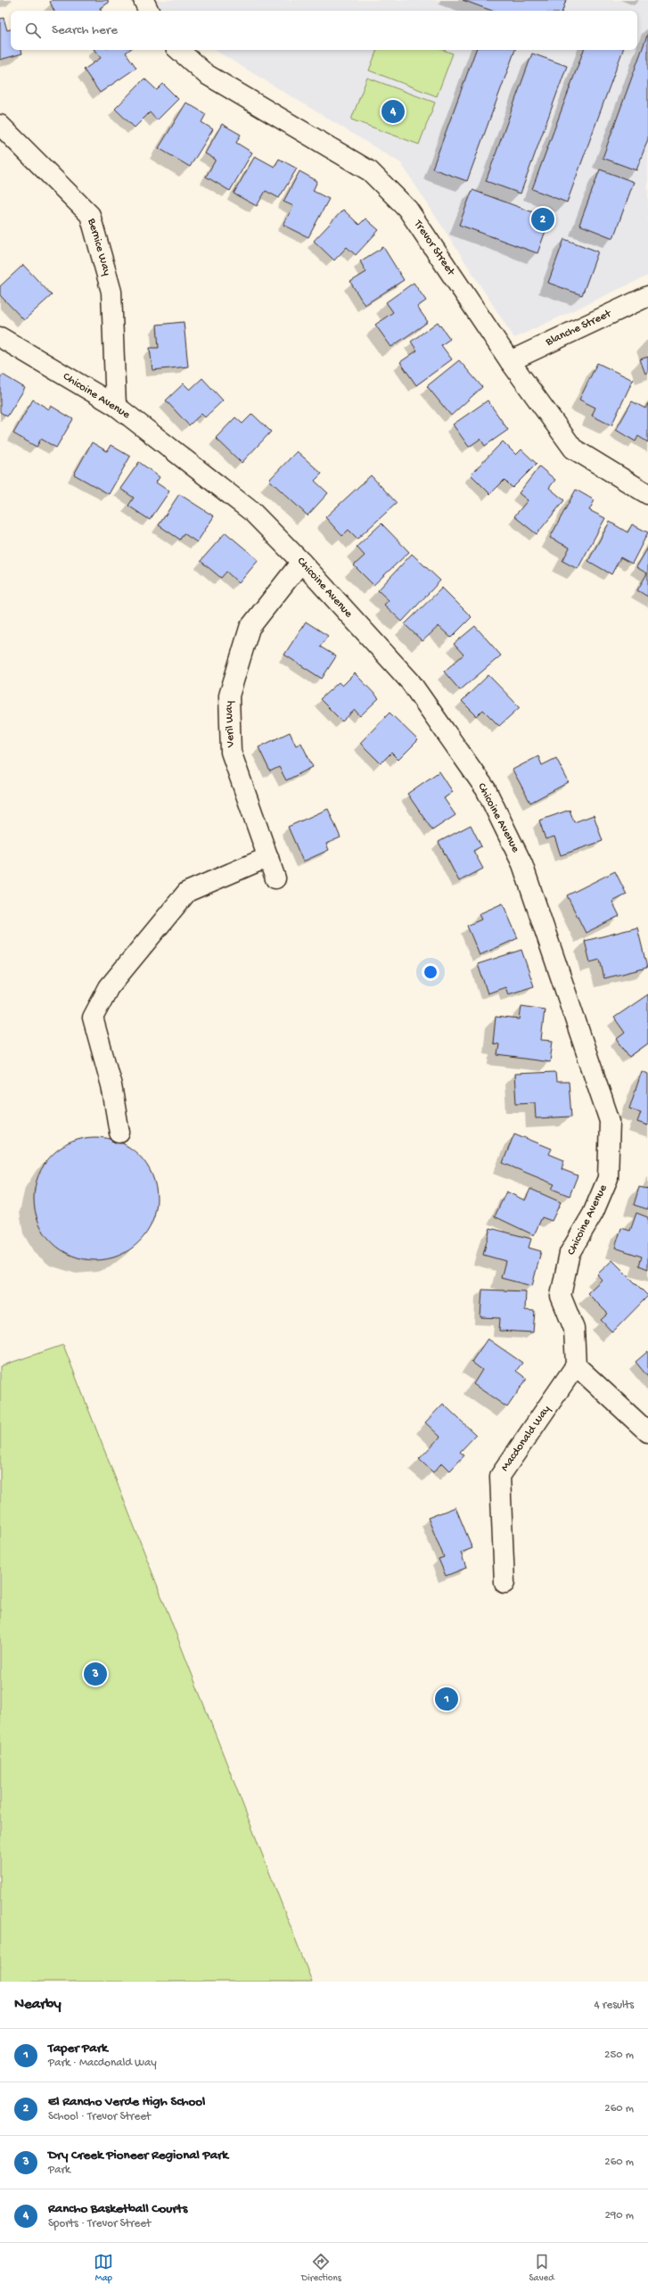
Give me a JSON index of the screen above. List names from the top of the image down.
{
  "streets": {
    "street": [
      "Bernice Way",
      "Trevor Street",
      "Blanche Street",
      "Chicoine Avenue",
      "Veril Way",
      "Macdonald Way"
    ]
  },
  "crossings": [
    ["Bernice Way", "Chicoine Avenue"],
    ["Trevor Street", "Blanche Street"],
    ["Chicoine Avenue", "Veril Way"],
    ["Chicoine Avenue", "Macdonald Way"]
  ],
  "page": {
    "search": "Search here",
    "pins": [
      "4",
      "2",
      "3",
      "1"
    ],
    "heading": ["Nearby", "4 results"],
    "list": [
      {
        "mark": "1",
        "name": "Taper Park",
        "note": "Park · Macdonald Way",
        "value": "250 m"
      },
      {
        "mark": "2",
        "name": "El Rancho Verde High School",
        "note": "School · Trevor Street",
        "value": "260 m"
      },
      {
        "mark": "3",
        "name": "Dry Creek Pioneer Regional Park",
        "note": "Park",
        "value": "260 m"
      },
      {
        "mark": "4",
        "name": "Rancho Basketball Courts",
        "note": "Sports · Trevor Street",
        "value": "290 m"
      }
    ],
    "nav": ["Map", "Directions", "Saved"]
  }
}
